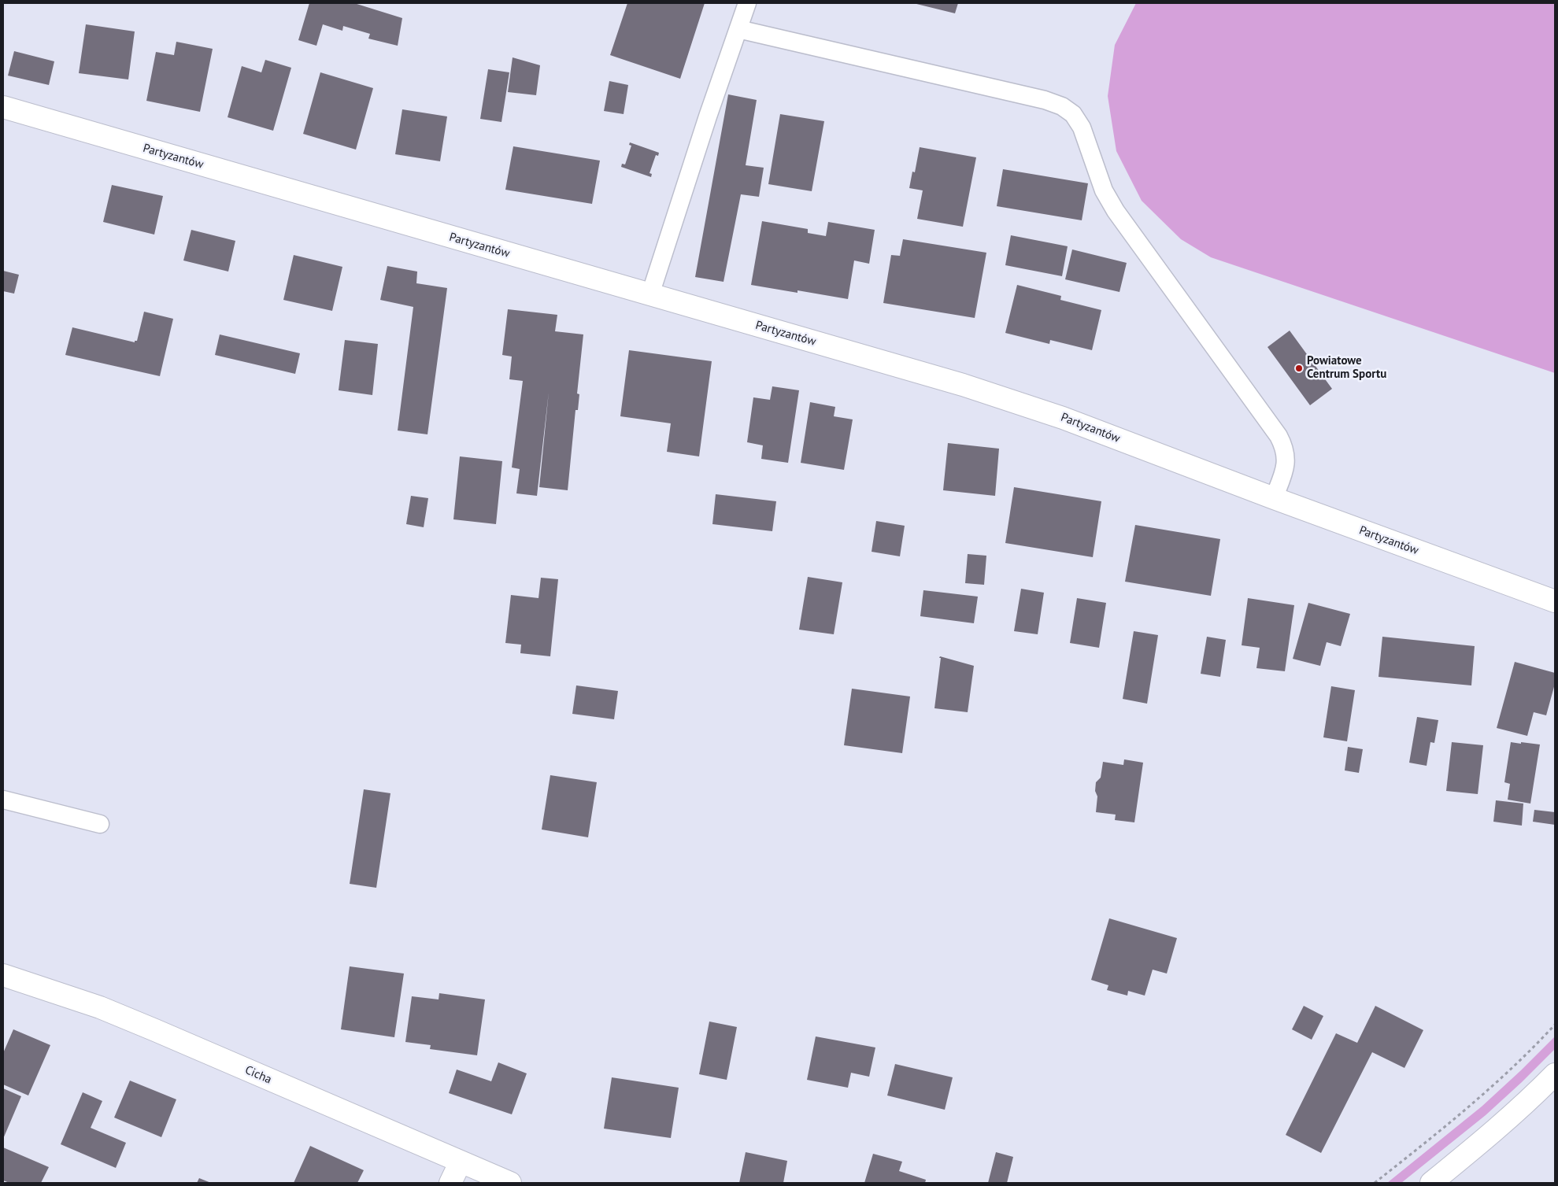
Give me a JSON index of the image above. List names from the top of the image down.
{
  "streets": {
    "street": ["Partyzantów", "Cicha"]
  },
  "places": ["Powiatowe Centrum Sportu"]
}
